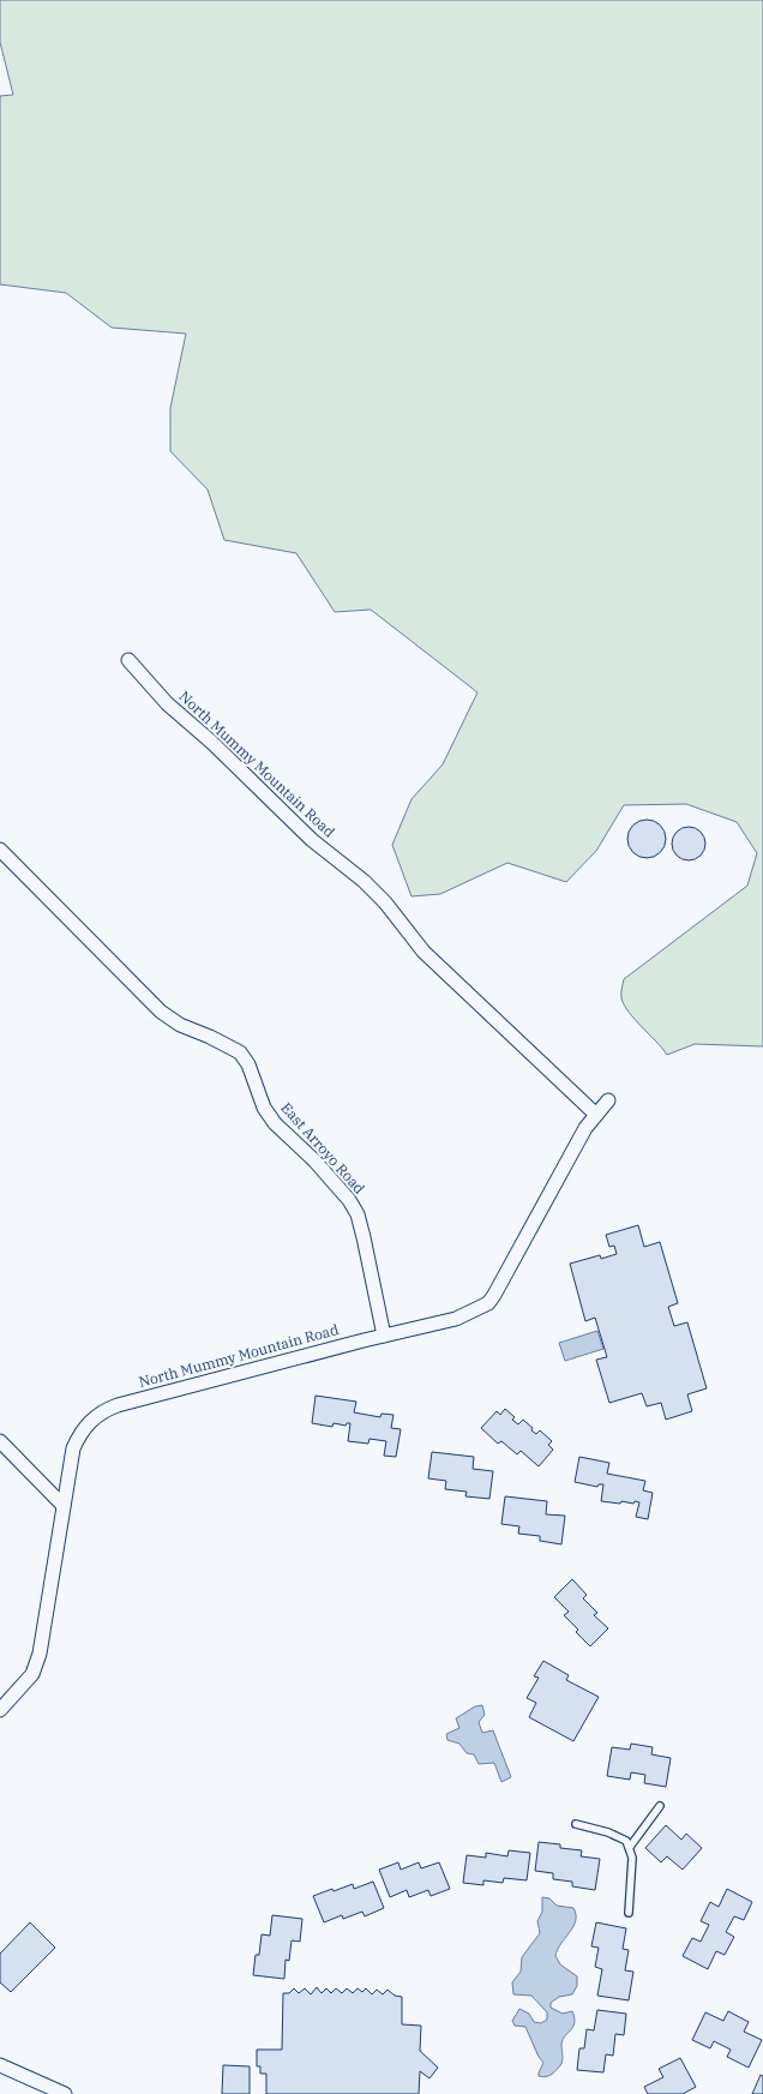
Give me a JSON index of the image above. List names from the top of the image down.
{
  "streets": {
    "street": ["North Mummy Mountain Road", "East Arroyo Road"]
  },
  "crossings": [
    ["North Mummy Mountain Road", "East Arroyo Road"]
  ]
}
